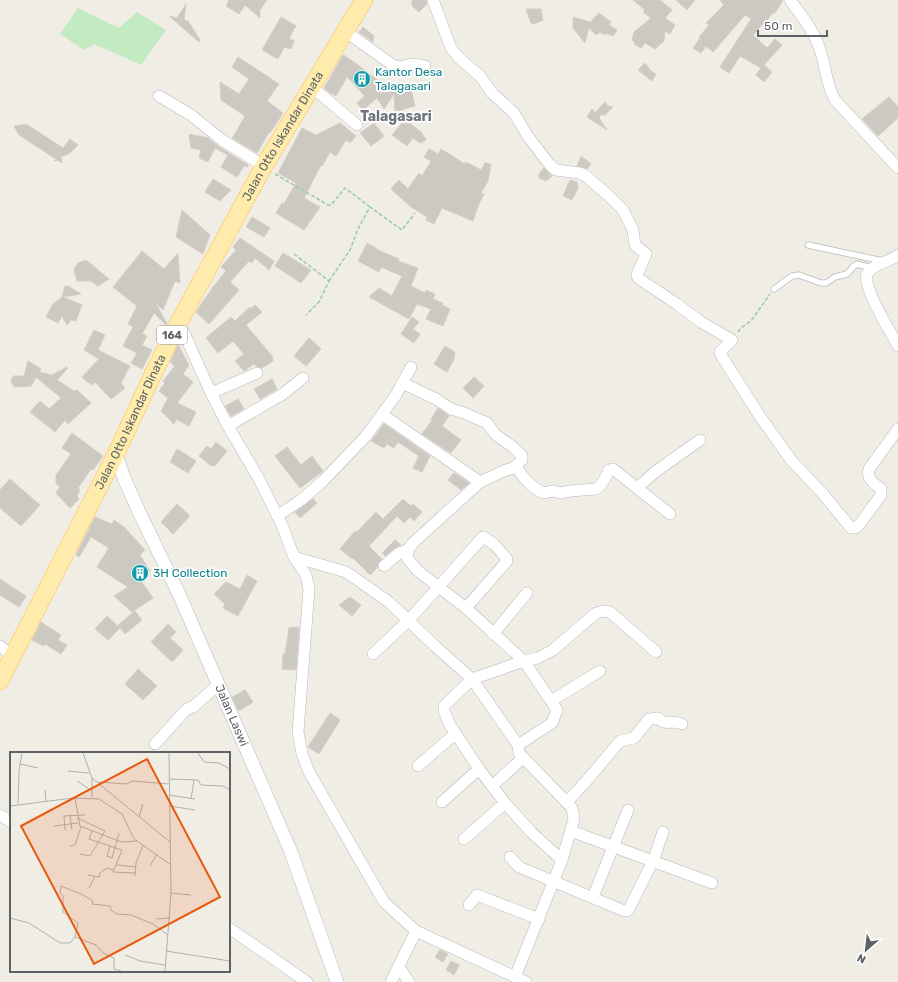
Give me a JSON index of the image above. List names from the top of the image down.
{
  "streets": {
    "main road": ["Jalan Otto Iskandar Dinata", "164"],
    "street": ["Jalan Laswi"]
  },
  "crossings": [
    ["Jalan Otto Iskandar Dinata", "Jalan Laswi"]
  ],
  "districts": ["Talagasari"],
  "places": {
    "building": ["Kantor Desa Talagasari", "3H Collection"]
  },
  "scale_bar": "50 m",
  "north": "bottom left"
}
